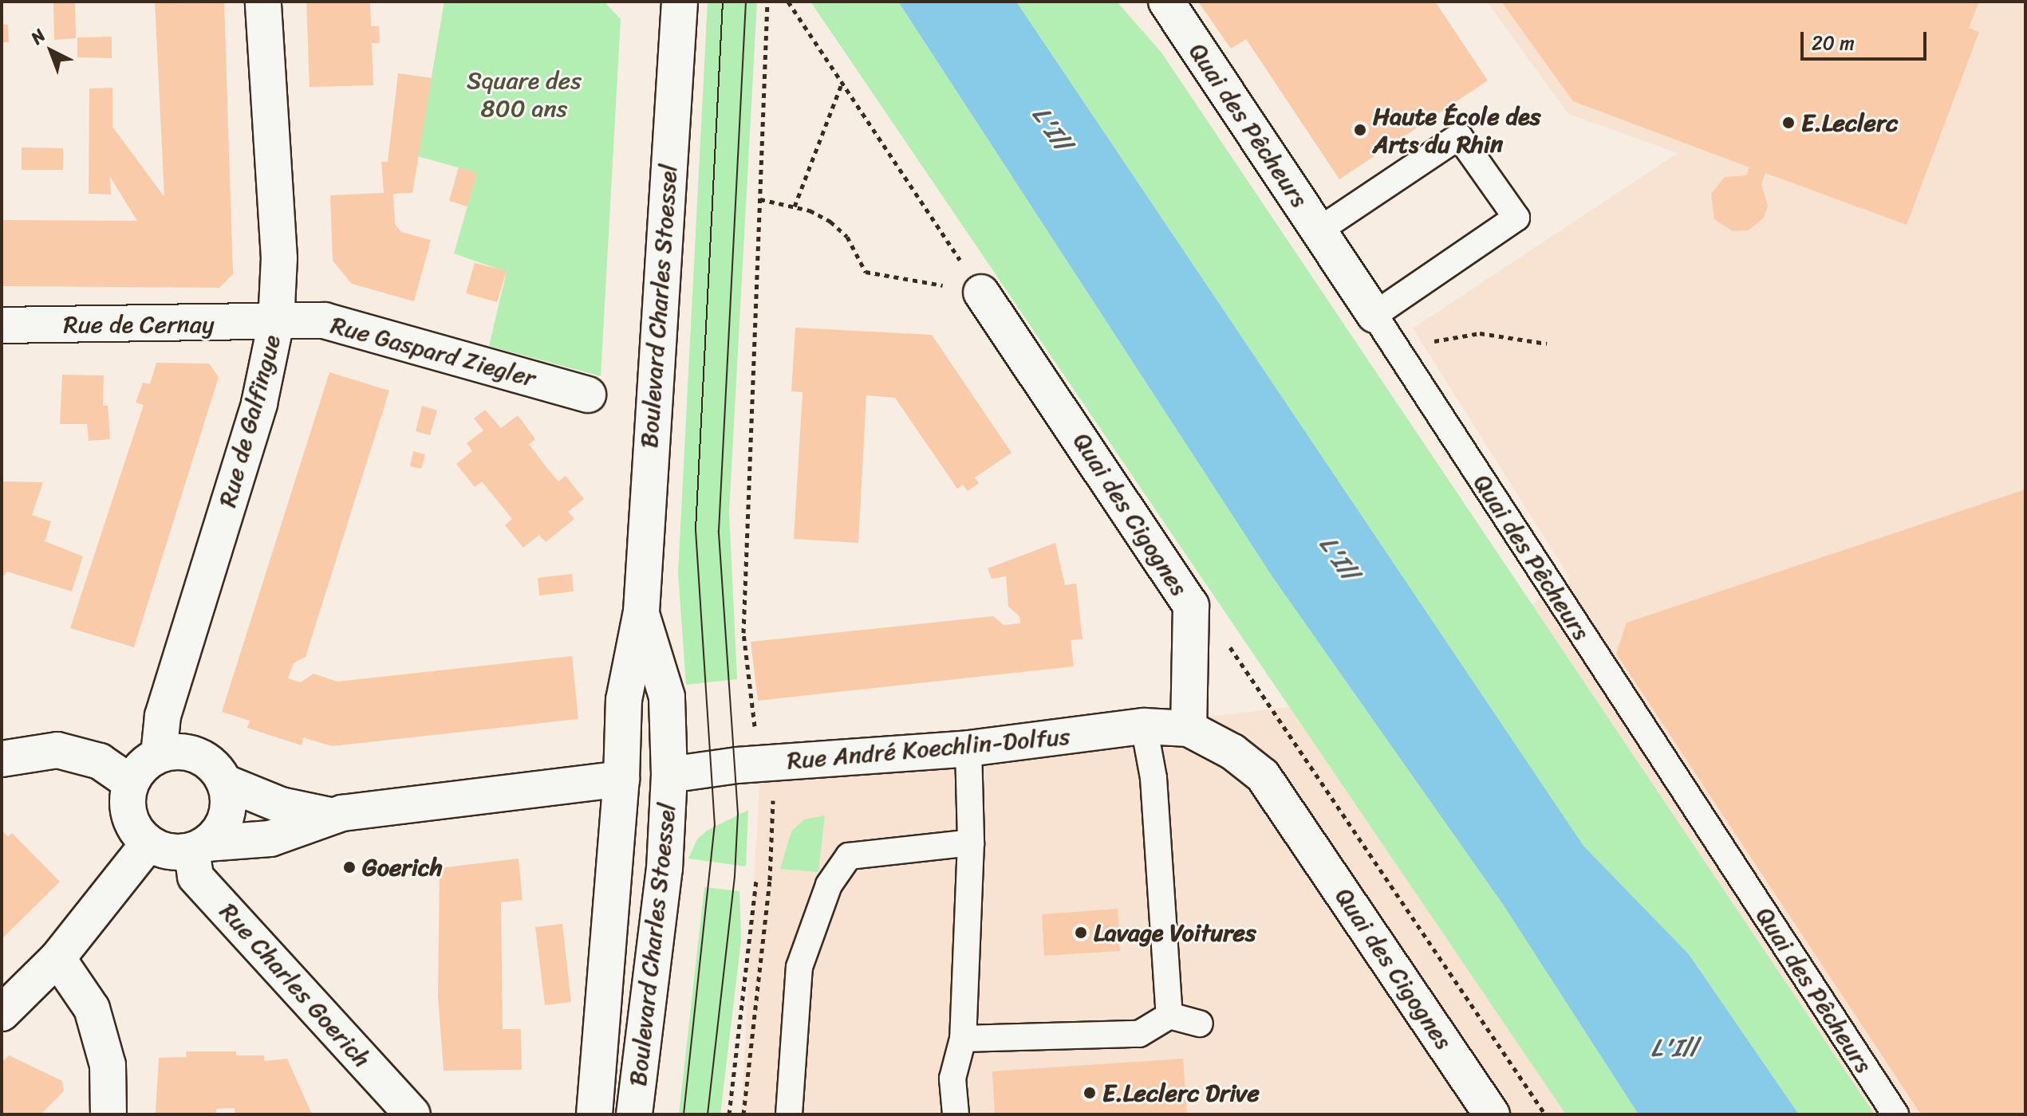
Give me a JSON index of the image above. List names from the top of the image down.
{
  "streets": {
    "street": [
      "Quai des Pêcheurs",
      "Boulevard Charles Stoessel",
      "Rue de Cernay",
      "Rue Gaspard Ziegler",
      "Rue de Galfingue",
      "Quai des Cigognes",
      "Rue André Koechlin-Dolfus",
      "Rue Charles Goerich"
    ]
  },
  "crossings": [
    ["Boulevard Charles Stoessel", "Rue André Koechlin-Dolfus"],
    ["Rue de Cernay", "Rue Gaspard Ziegler"],
    ["Rue de Cernay", "Rue de Galfingue"],
    ["Rue Gaspard Ziegler", "Rue de Galfingue"],
    ["Rue de Galfingue", "Rue Charles Goerich"],
    ["Quai des Cigognes", "Rue André Koechlin-Dolfus"]
  ],
  "water": ["L'Ill"],
  "parks": ["Square des 800 ans"],
  "places": [
    "E.Leclerc",
    "Haute École des Arts du Rhin",
    "Goerich",
    "Lavage Voitures",
    "E.Leclerc Drive"
  ],
  "scale_bar": "20 m",
  "north": "top left"
}
